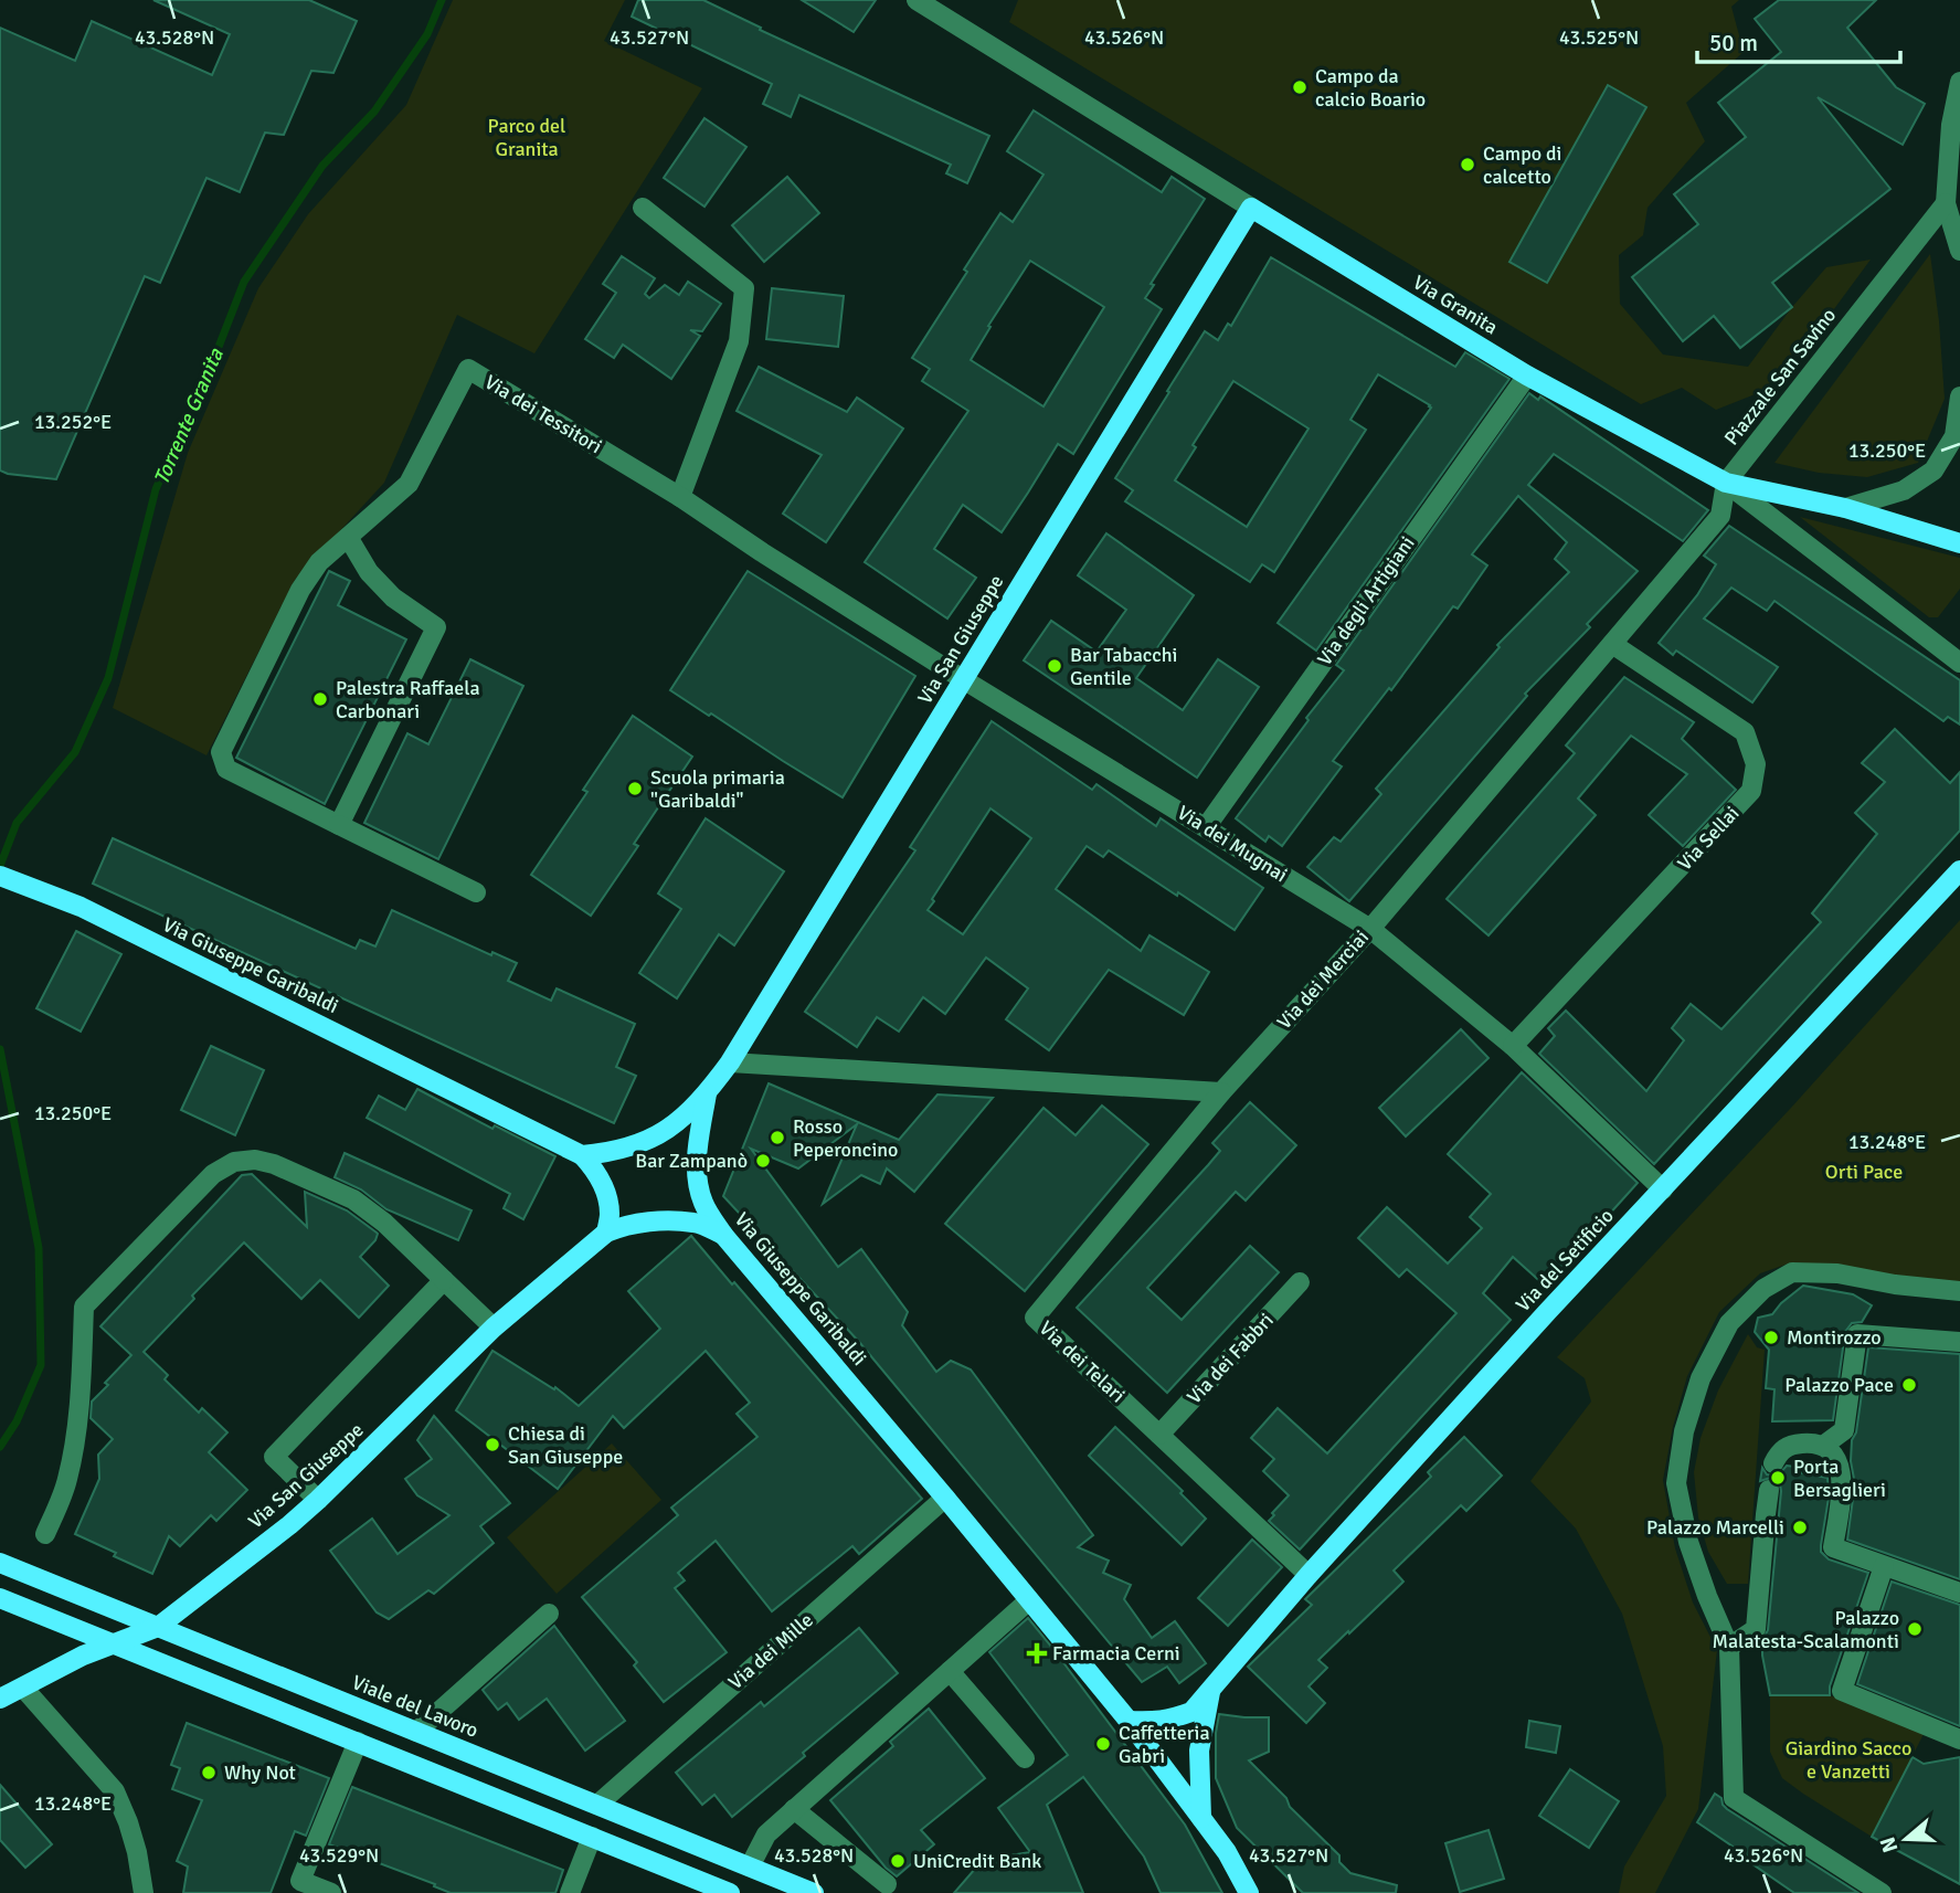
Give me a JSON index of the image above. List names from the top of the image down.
{
  "streets": {
    "main road": [
      "Via Granita",
      "Via San Giuseppe",
      "Via Giuseppe Garibaldi",
      "Via del Setificio",
      "Viale del Lavoro"
    ],
    "street": [
      "Piazzale San Savino",
      "Via dei Tessitori",
      "Via degli Artigiani",
      "Via Sellai",
      "Via dei Mugnai",
      "Via dei Merciai",
      "Via dei Fabbri",
      "Via dei Telari",
      "Via dei Mille"
    ]
  },
  "crossings": [
    ["Via Granita", "Piazzale San Savino"],
    ["Via Granita", "Via degli Artigiani"],
    ["Via Granita", "Via San Giuseppe"],
    ["Via Granita", "Via dei Merciai"],
    ["Piazzale San Savino", "Via dei Merciai"],
    ["Via dei Tessitori", "Via dei Mugnai"],
    ["Via degli Artigiani", "Via dei Mugnai"],
    ["Via San Giuseppe", "Via dei Mugnai"],
    ["Via San Giuseppe", "Via Giuseppe Garibaldi"],
    ["Via San Giuseppe", "Viale del Lavoro"],
    ["Via Sellai", "Via dei Mugnai"],
    ["Via Sellai", "Via dei Merciai"],
    ["Via dei Mugnai", "Via dei Merciai"],
    ["Via dei Mugnai", "Via del Setificio"],
    ["Via Giuseppe Garibaldi", "Via del Setificio"],
    ["Via Giuseppe Garibaldi", "Via dei Mille"],
    ["Via dei Merciai", "Via dei Telari"],
    ["Via del Setificio", "Via dei Telari"],
    ["Via dei Fabbri", "Via dei Telari"],
    ["Via dei Mille", "Viale del Lavoro"]
  ],
  "water": ["Torrente Granita"],
  "parks": ["Parco del Granita", "Orti Pace", "Giardino Sacco e Vanzetti"],
  "places": {
    "other": [
      "Campo da calcio Boario",
      "Campo di calcetto",
      "Bar Tabacchi Gentile",
      "Palestra Raffaela Carbonari",
      "Scuola primaria \"Garibaldi\"",
      "Rosso Peperoncino",
      "Bar Zampanò",
      "Montirozzo",
      "Palazzo Pace",
      "Chiesa di San Giuseppe",
      "Porta Bersaglieri",
      "Palazzo Marcelli",
      "Palazzo Malatesta-Scalamonti",
      "Caffetteria Gabri",
      "Why Not",
      "UniCredit Bank"
    ],
    "health": ["Farmacia Cerni"]
  },
  "scale_bar": "50 m",
  "north": "left",
  "coordinates": [
    "43.525°N",
    "43.528°N",
    "43.527°N",
    "43.526°N",
    "13.252°E",
    "13.250°E",
    "13.248°E",
    "43.529°N"
  ]
}
